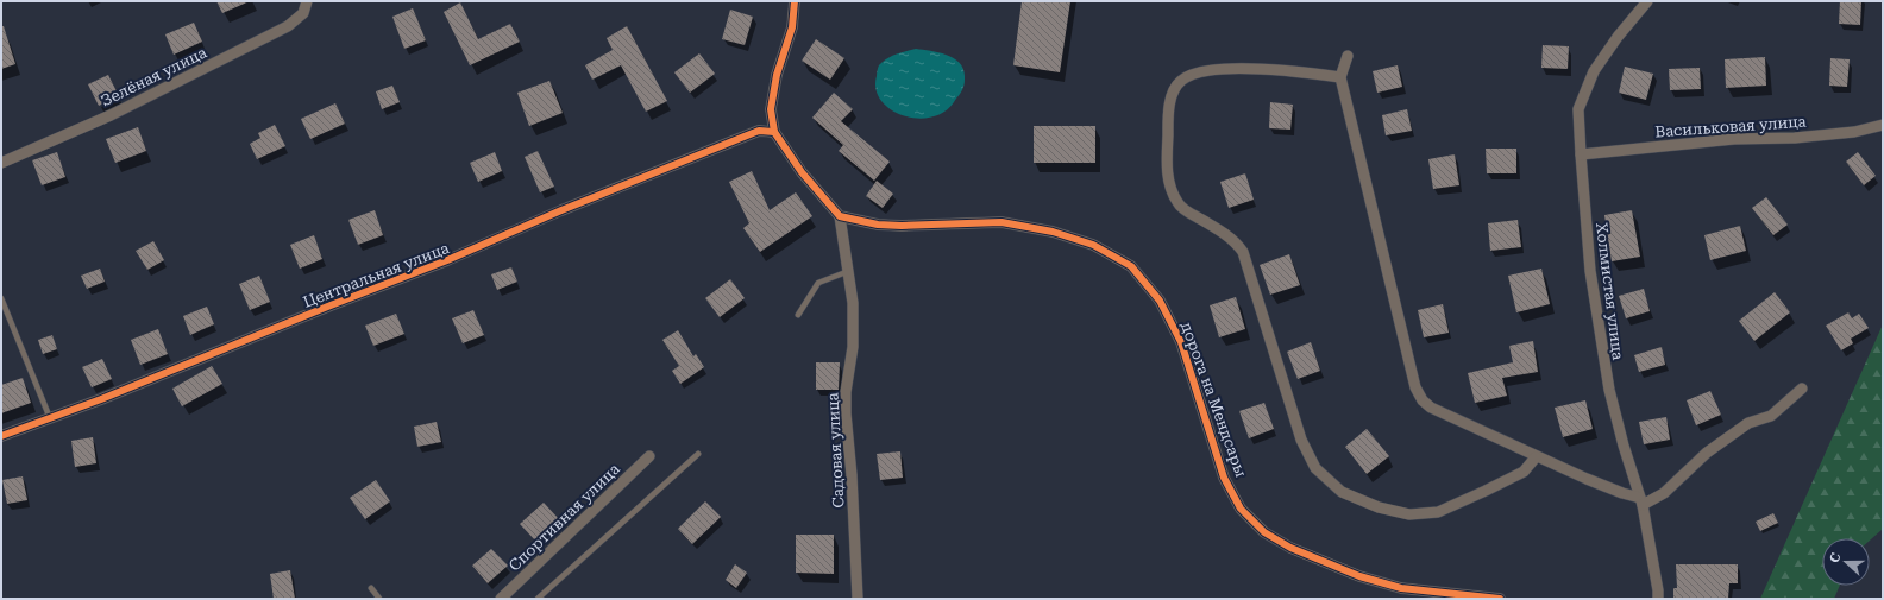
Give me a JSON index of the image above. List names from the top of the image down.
{
  "streets": {
    "street": [
      "Зелёная улица",
      "Васильковая улица",
      "Центральная улица",
      "Холмистая улица",
      "дорога на Мендсары",
      "Садовая улица",
      "Спортивная улица"
    ]
  },
  "crossings": [
    ["Васильковая улица", "Холмистая улица"],
    ["дорога на Мендсары", "Садовая улица"]
  ],
  "north": "left"
}
